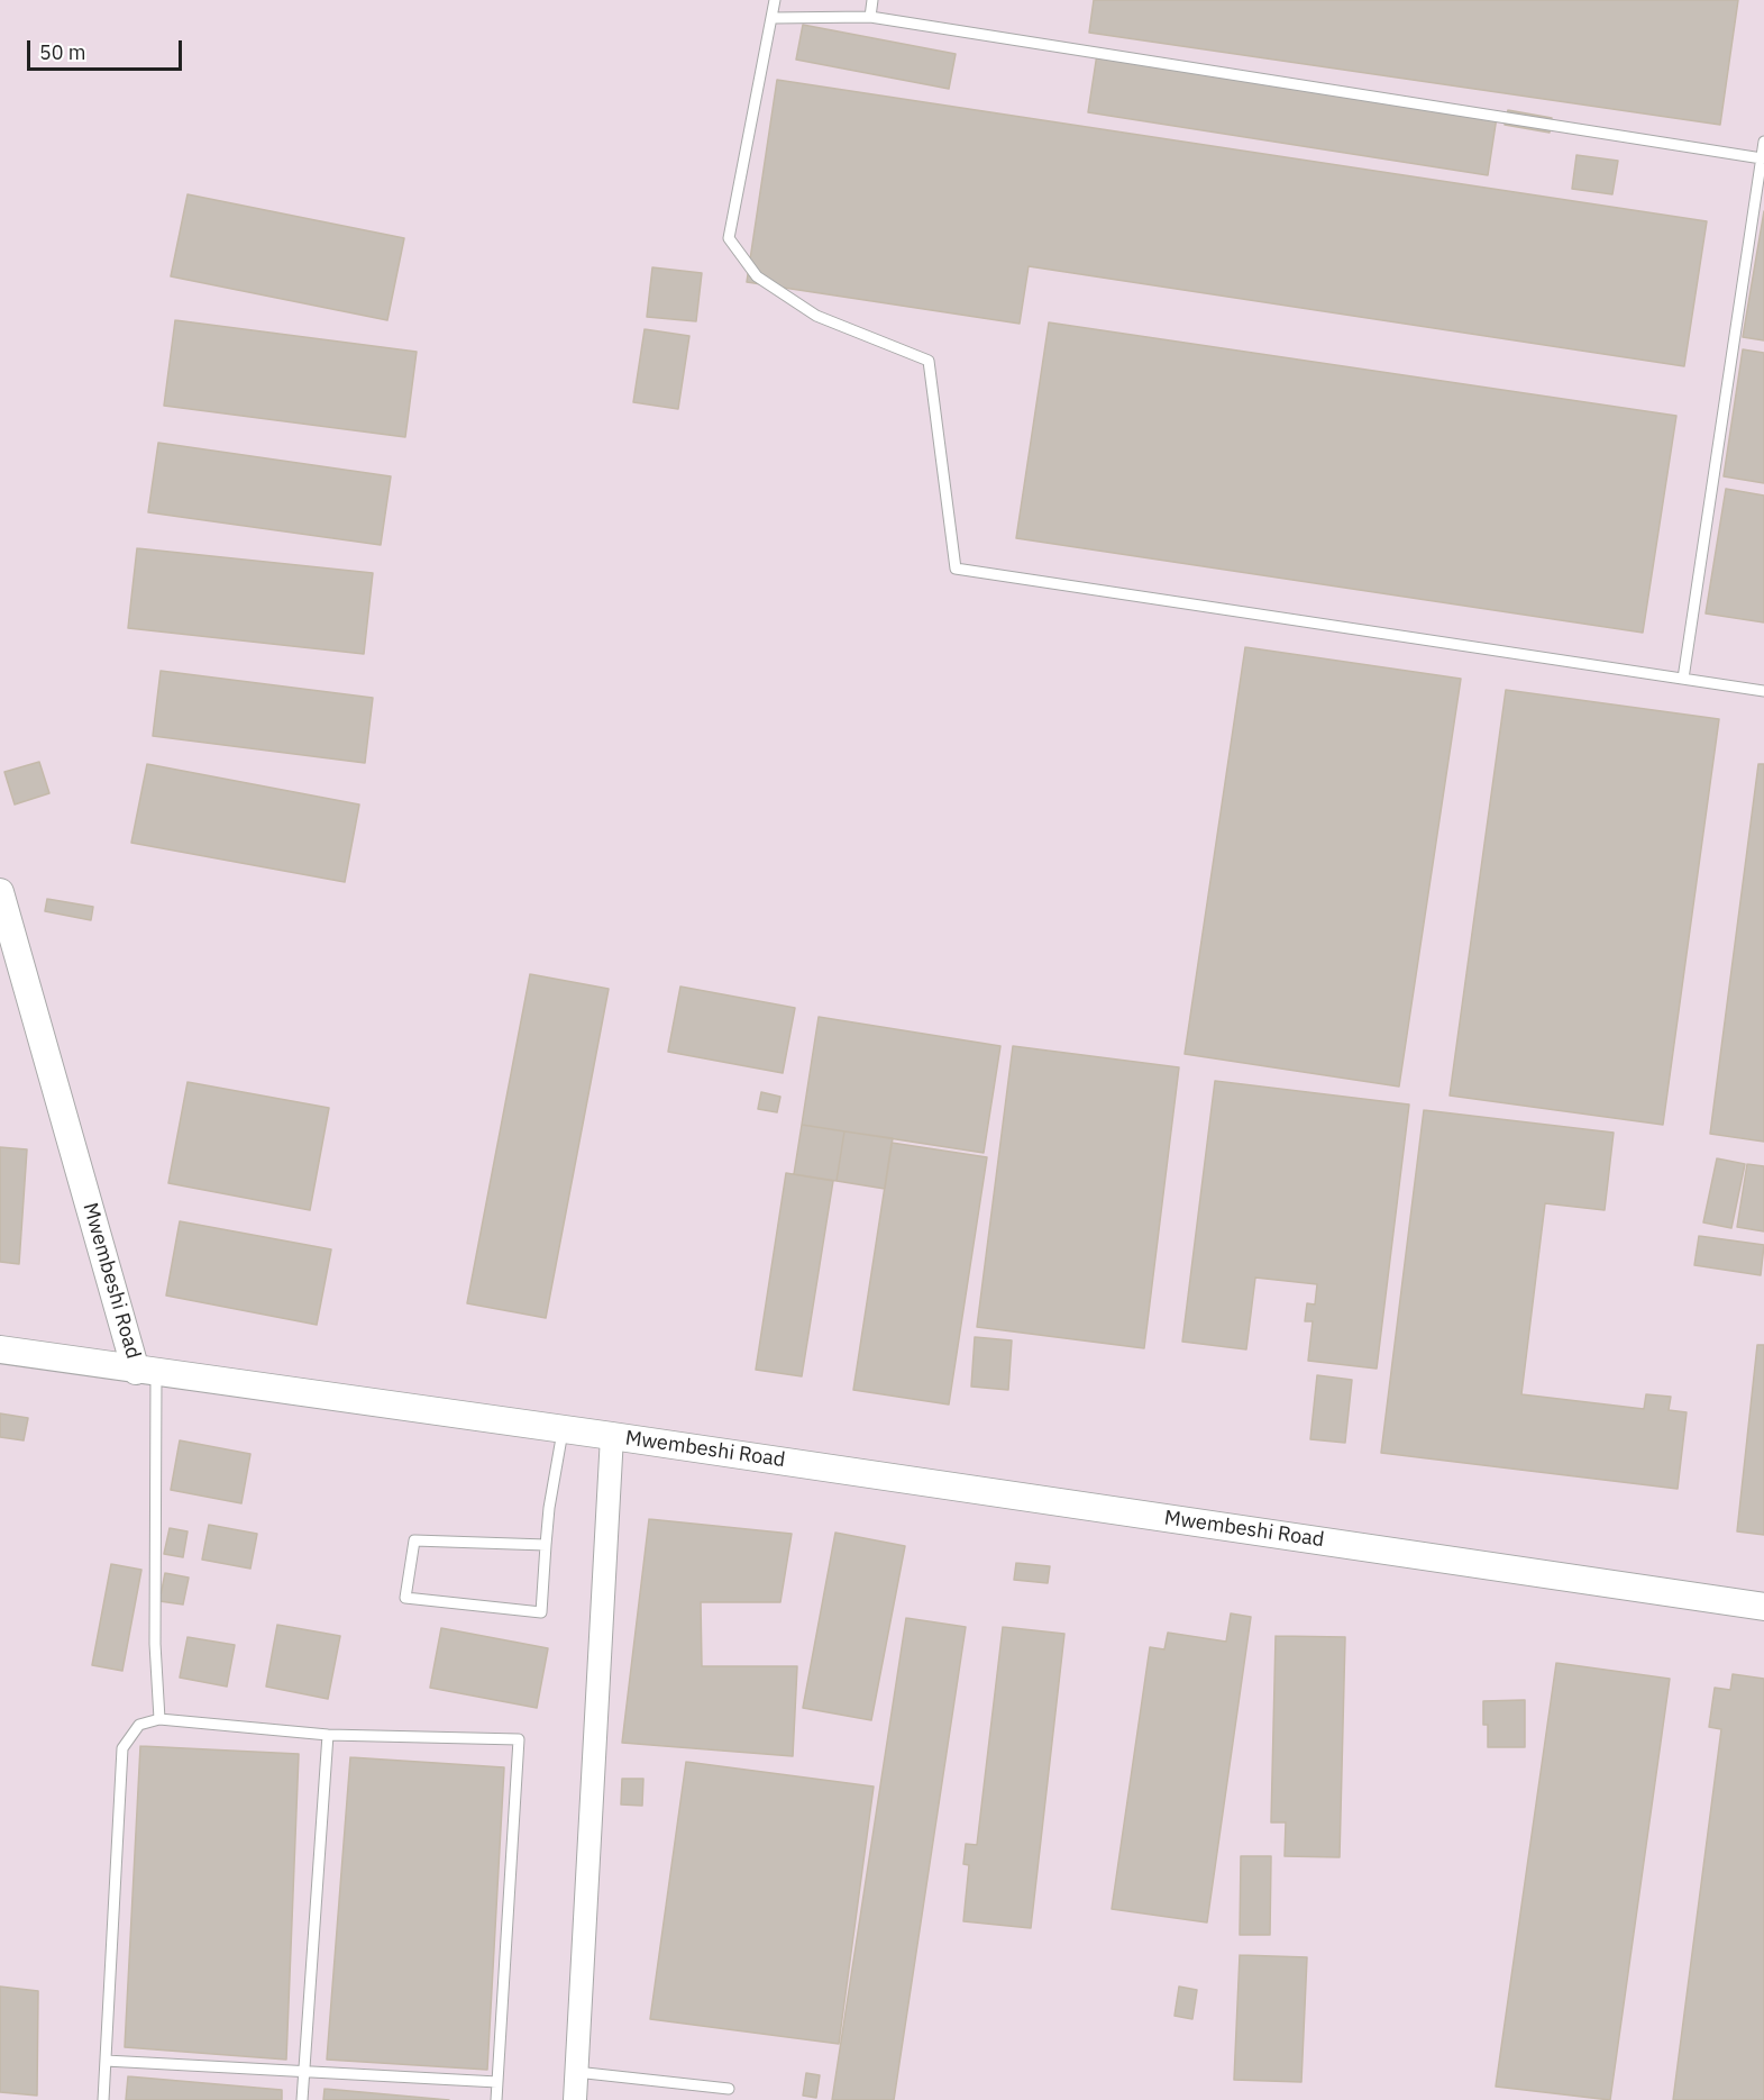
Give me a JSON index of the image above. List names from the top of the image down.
{
  "streets": {
    "street": ["Mwembeshi Road"]
  },
  "scale_bar": "50 m"
}
